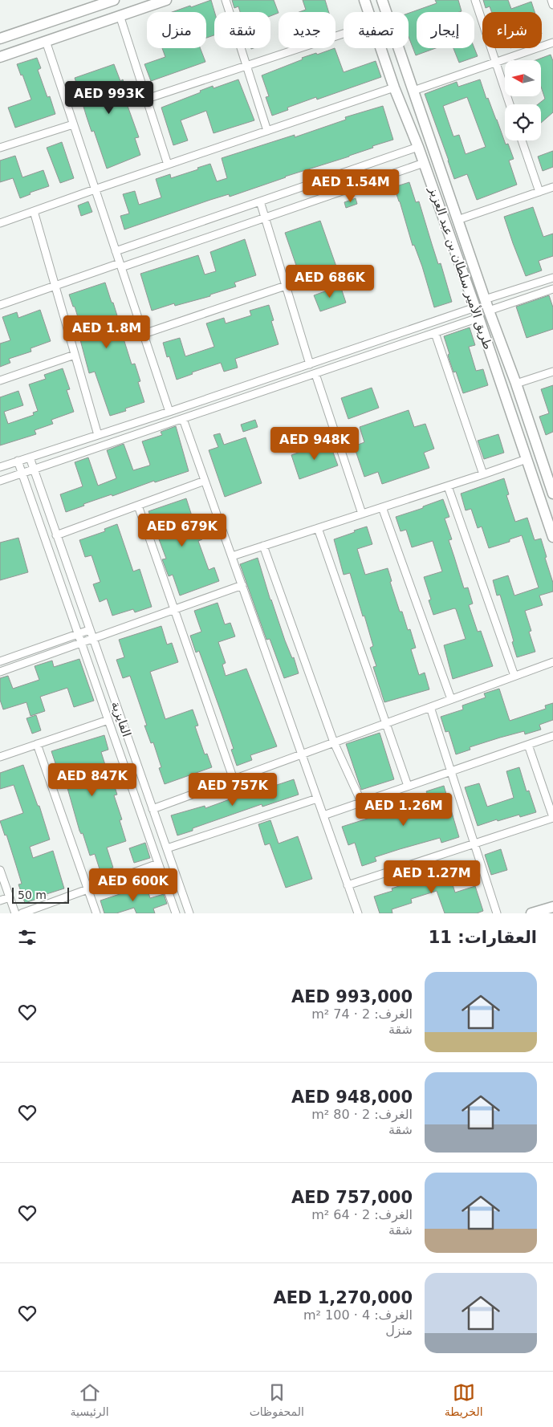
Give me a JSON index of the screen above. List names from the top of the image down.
{
  "streets": {
    "main road": ["طريق الأمير سلطان بن عبد العزيز"],
    "street": ["الفايزية"]
  },
  "scale_bar": "50 m",
  "north": "left",
  "page": {
    "chip": [
      "شراء",
      "إيجار",
      "تصفية",
      "جديد",
      "شقة",
      "منزل"
    ],
    "price": [
      "AED 993K",
      "AED 1.54M",
      "AED 686K",
      "AED 1.8M",
      "AED 948K",
      "AED 679K",
      "AED 847K",
      "AED 757K",
      "AED 1.26M",
      "AED 1.27M",
      "AED 600K"
    ],
    "scale": "50 m",
    "heading": "العقارات: 11",
    "list": [
      {
        "name": "AED 993,000",
        "note": "الغرف: 2 · 74 m² · شقة"
      },
      {
        "name": "AED 948,000",
        "note": "الغرف: 2 · 80 m² · شقة"
      },
      {
        "name": "AED 757,000",
        "note": "الغرف: 2 · 64 m² · شقة"
      },
      {
        "name": "AED 1,270,000",
        "note": "الغرف: 4 · 100 m² · منزل"
      }
    ],
    "tabs": ["الخريطة", "المحفوظات", "الرئيسية"]
  }
}
